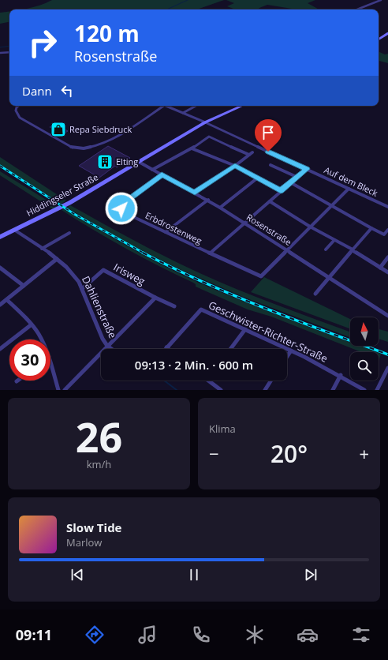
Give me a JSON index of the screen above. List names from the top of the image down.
{
  "streets": {
    "street": [
      "Auf dem Bleck",
      "Hiddingseler Straße",
      "Erbdrostenweg",
      "Rosenstraße",
      "Irisweg",
      "Dahlienstraße",
      "Geschwister-Richter-Straße"
    ]
  },
  "crossings": [
    ["Auf dem Bleck", "Hiddingseler Straße"],
    ["Auf dem Bleck", "Erbdrostenweg"],
    ["Hiddingseler Straße", "Rosenstraße"],
    ["Hiddingseler Straße", "Dahlienstraße"],
    ["Erbdrostenweg", "Rosenstraße"],
    ["Irisweg", "Dahlienstraße"]
  ],
  "places": {
    "shop": ["Repa Siebdruck"],
    "building": ["Elting"]
  },
  "north": "top",
  "page": {
    "turn": ["120 m", "Rosenstraße"],
    "then": "Dann",
    "limit": "30",
    "trip": "09:13 · 2 Min. · 600 m",
    "tile": [
      ["26", "km/h"],
      "Klima"
    ],
    "heat": ["−", "20°", "+"],
    "song": ["Slow Tide", "Marlow"],
    "tabs": "09:11"
  }
}
